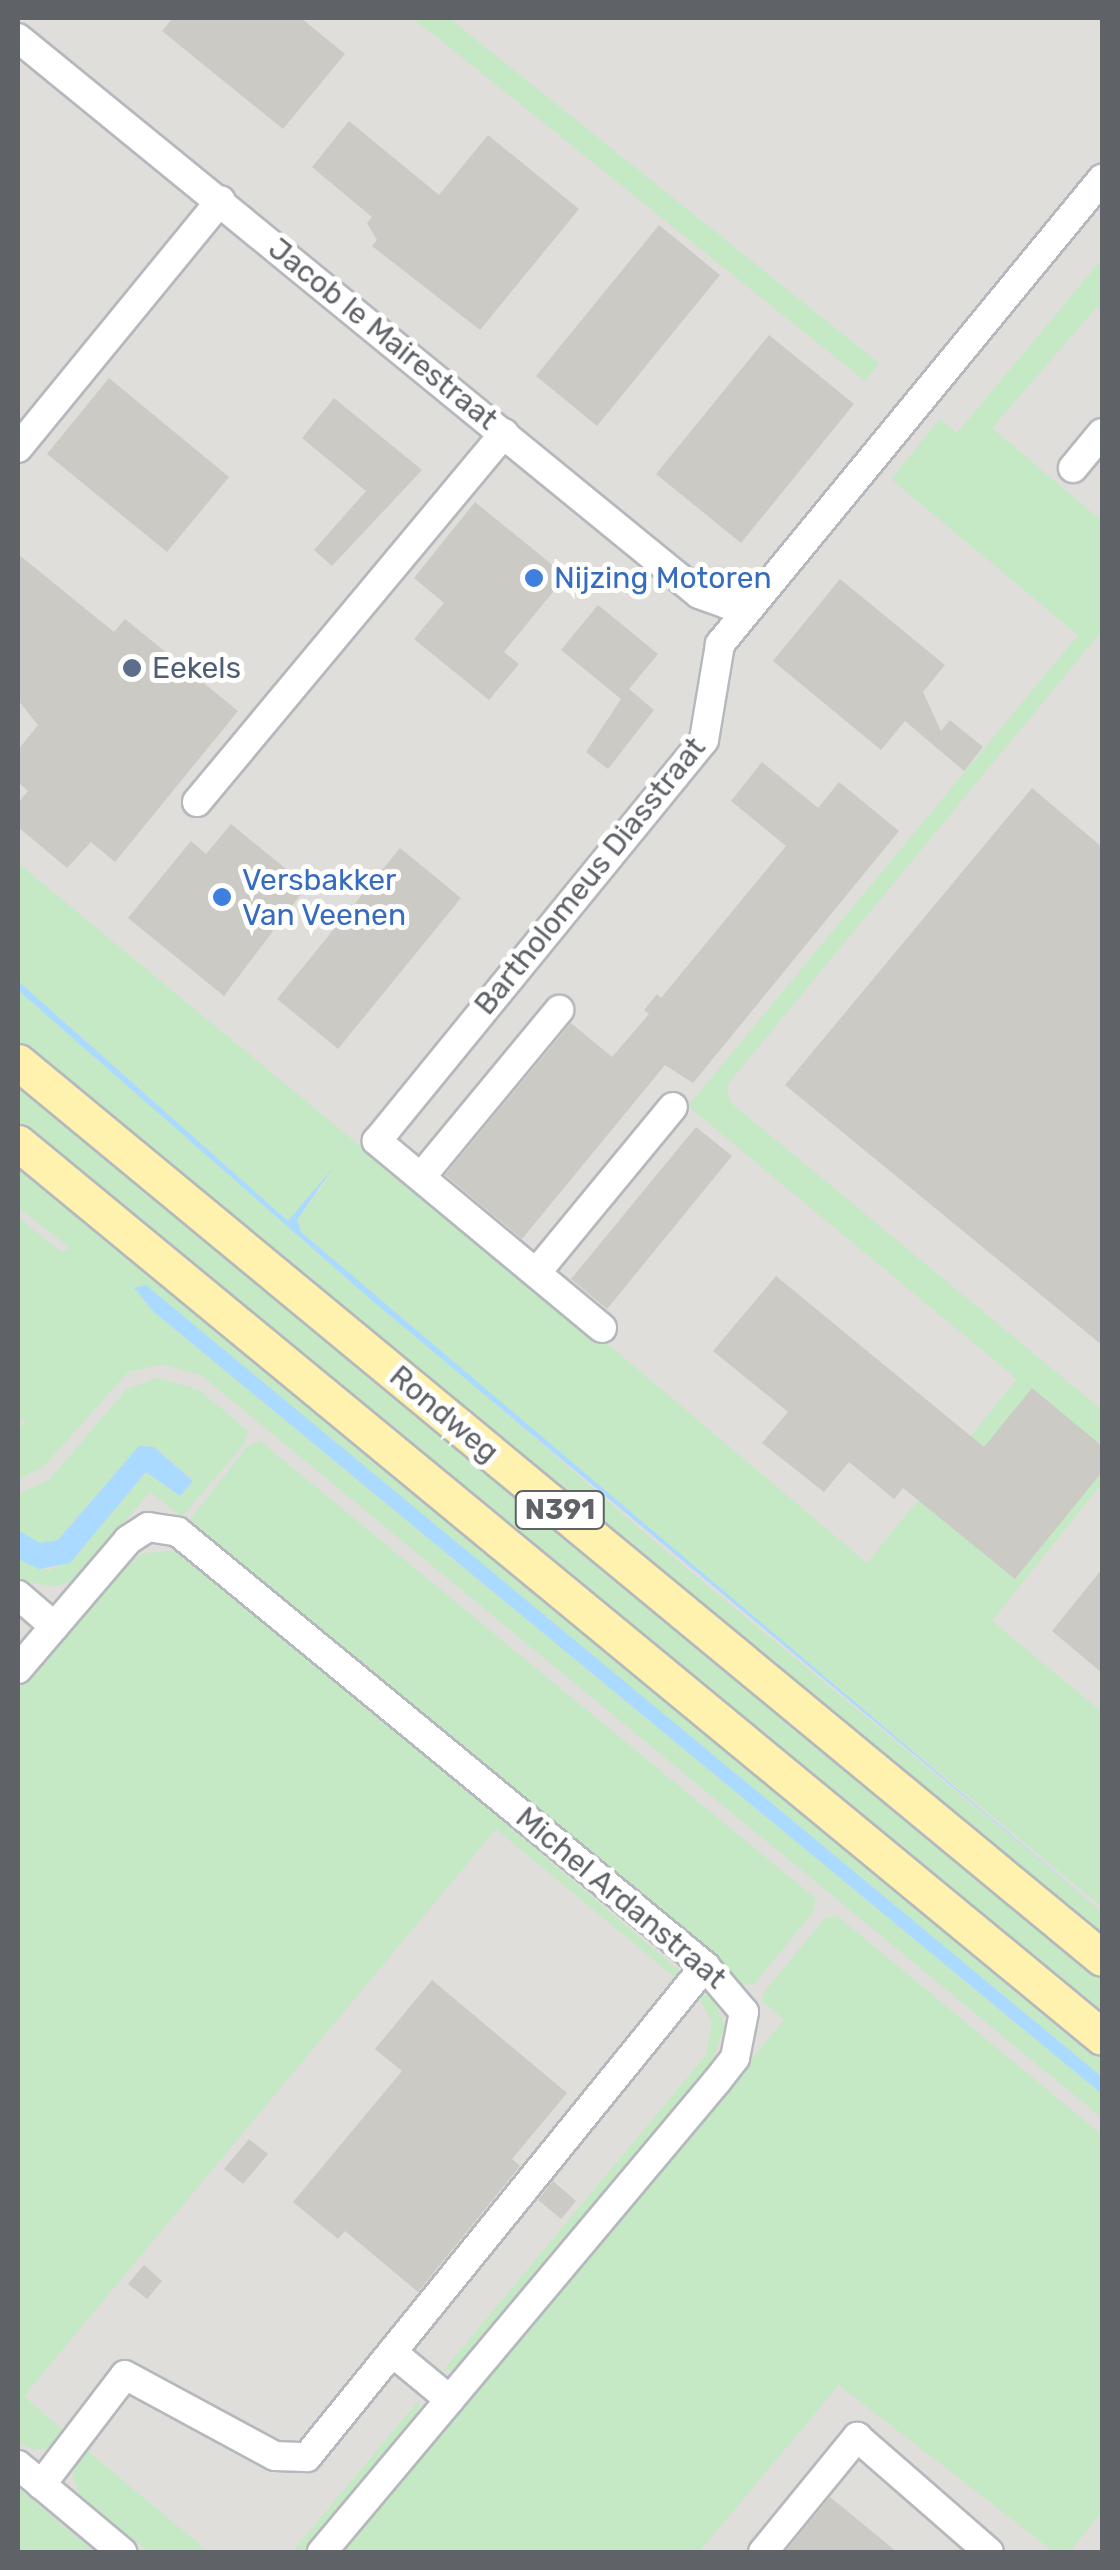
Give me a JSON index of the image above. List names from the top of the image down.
{
  "streets": {
    "main road": ["Rondweg", "N391"],
    "street": ["Jacob le Mairestraat", "Bartholomeus Diasstraat", "Michel Ardanstraat"]
  },
  "crossings": [
    ["Jacob le Mairestraat", "Bartholomeus Diasstraat"]
  ],
  "places": ["Nijzing Motoren", "Eekels", "Versbakker Van Veenen"]
}
